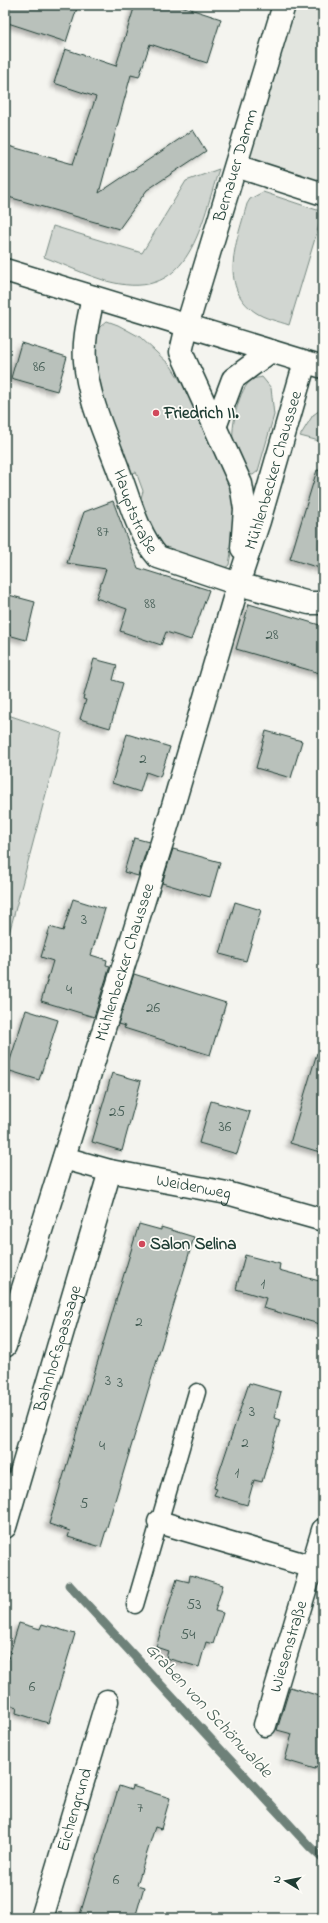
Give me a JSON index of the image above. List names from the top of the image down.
{
  "streets": {
    "main road": [
      "Bernauer Damm",
      "Mühlenbecker Chaussee",
      "Hauptstraße",
      "Weidenweg",
      "Bahnhofspassage",
      "Wiesenstraße",
      "Eichengrund"
    ]
  },
  "crossings": [
    ["Bernauer Damm", "Mühlenbecker Chaussee"],
    ["Mühlenbecker Chaussee", "Hauptstraße"],
    ["Mühlenbecker Chaussee", "Weidenweg"],
    ["Weidenweg", "Bahnhofspassage"]
  ],
  "water": ["Graben von Schönwalde"],
  "places": ["Friedrich II.", "Salon Selina"],
  "house_numbers": [
    "86",
    "87",
    "88",
    "28",
    "2",
    "3",
    "4",
    "26",
    "25",
    "36",
    "1",
    "2",
    "3",
    "3",
    "3",
    "2",
    "4",
    "1",
    "5",
    "53",
    "54",
    "6",
    "7",
    "6"
  ],
  "north": "left"
}
